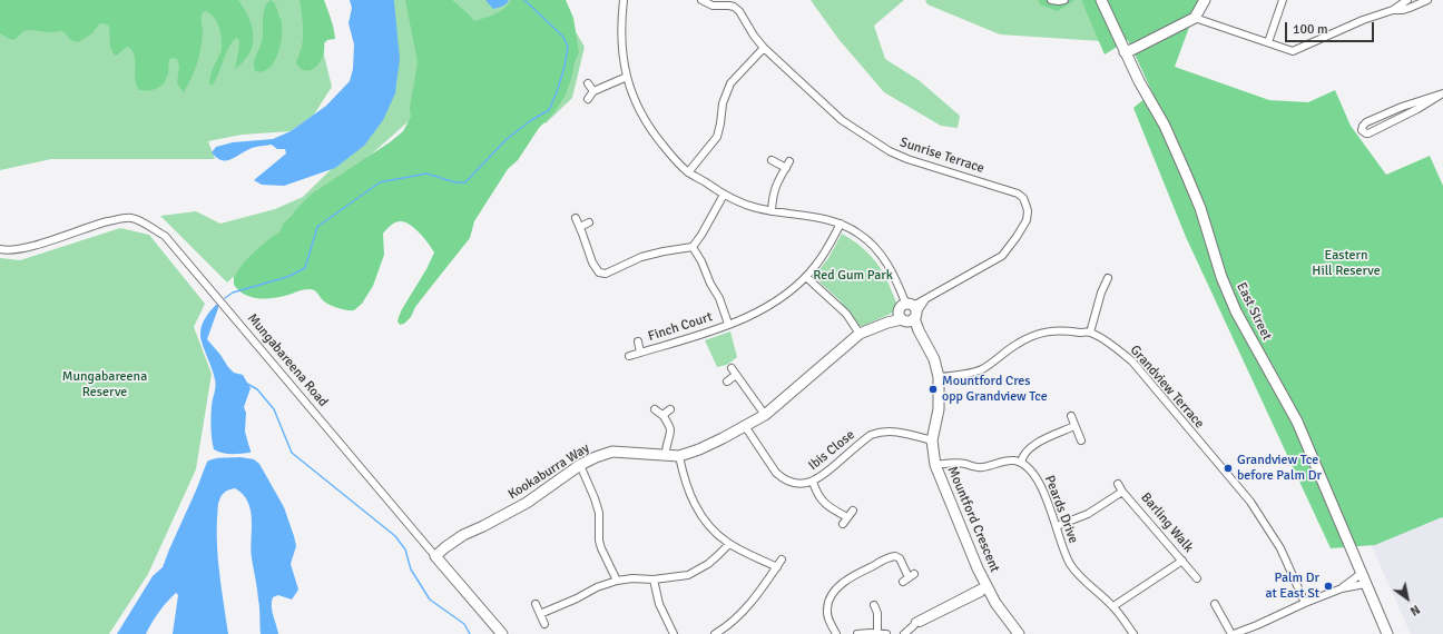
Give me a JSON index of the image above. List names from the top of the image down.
{
  "streets": {
    "street": [
      "Sunrise Terrace",
      "East Street",
      "Finch Court",
      "Mungabareena Road",
      "Grandview Terrace",
      "Ibis Close",
      "Kookaburra Way",
      "Peards Drive",
      "Mountford Crescent",
      "Barling Walk"
    ]
  },
  "crossings": [
    ["Sunrise Terrace", "Kookaburra Way"],
    ["Sunrise Terrace", "Mountford Crescent"],
    ["Finch Court", "Mountford Crescent"],
    ["Mungabareena Road", "Kookaburra Way"],
    ["Grandview Terrace", "Mountford Crescent"],
    ["Ibis Close", "Kookaburra Way"],
    ["Ibis Close", "Mountford Crescent"],
    ["Kookaburra Way", "Mountford Crescent"]
  ],
  "parks": ["Eastern Hill Reserve", "Red Gum Park", "Mungabareena Reserve"],
  "places": ["Mountford Cres opp Grandview Tce", "Grandview Tce before Palm Dr", "Palm Dr at East St"],
  "scale_bar": "100 m",
  "north": "bottom right"
}
